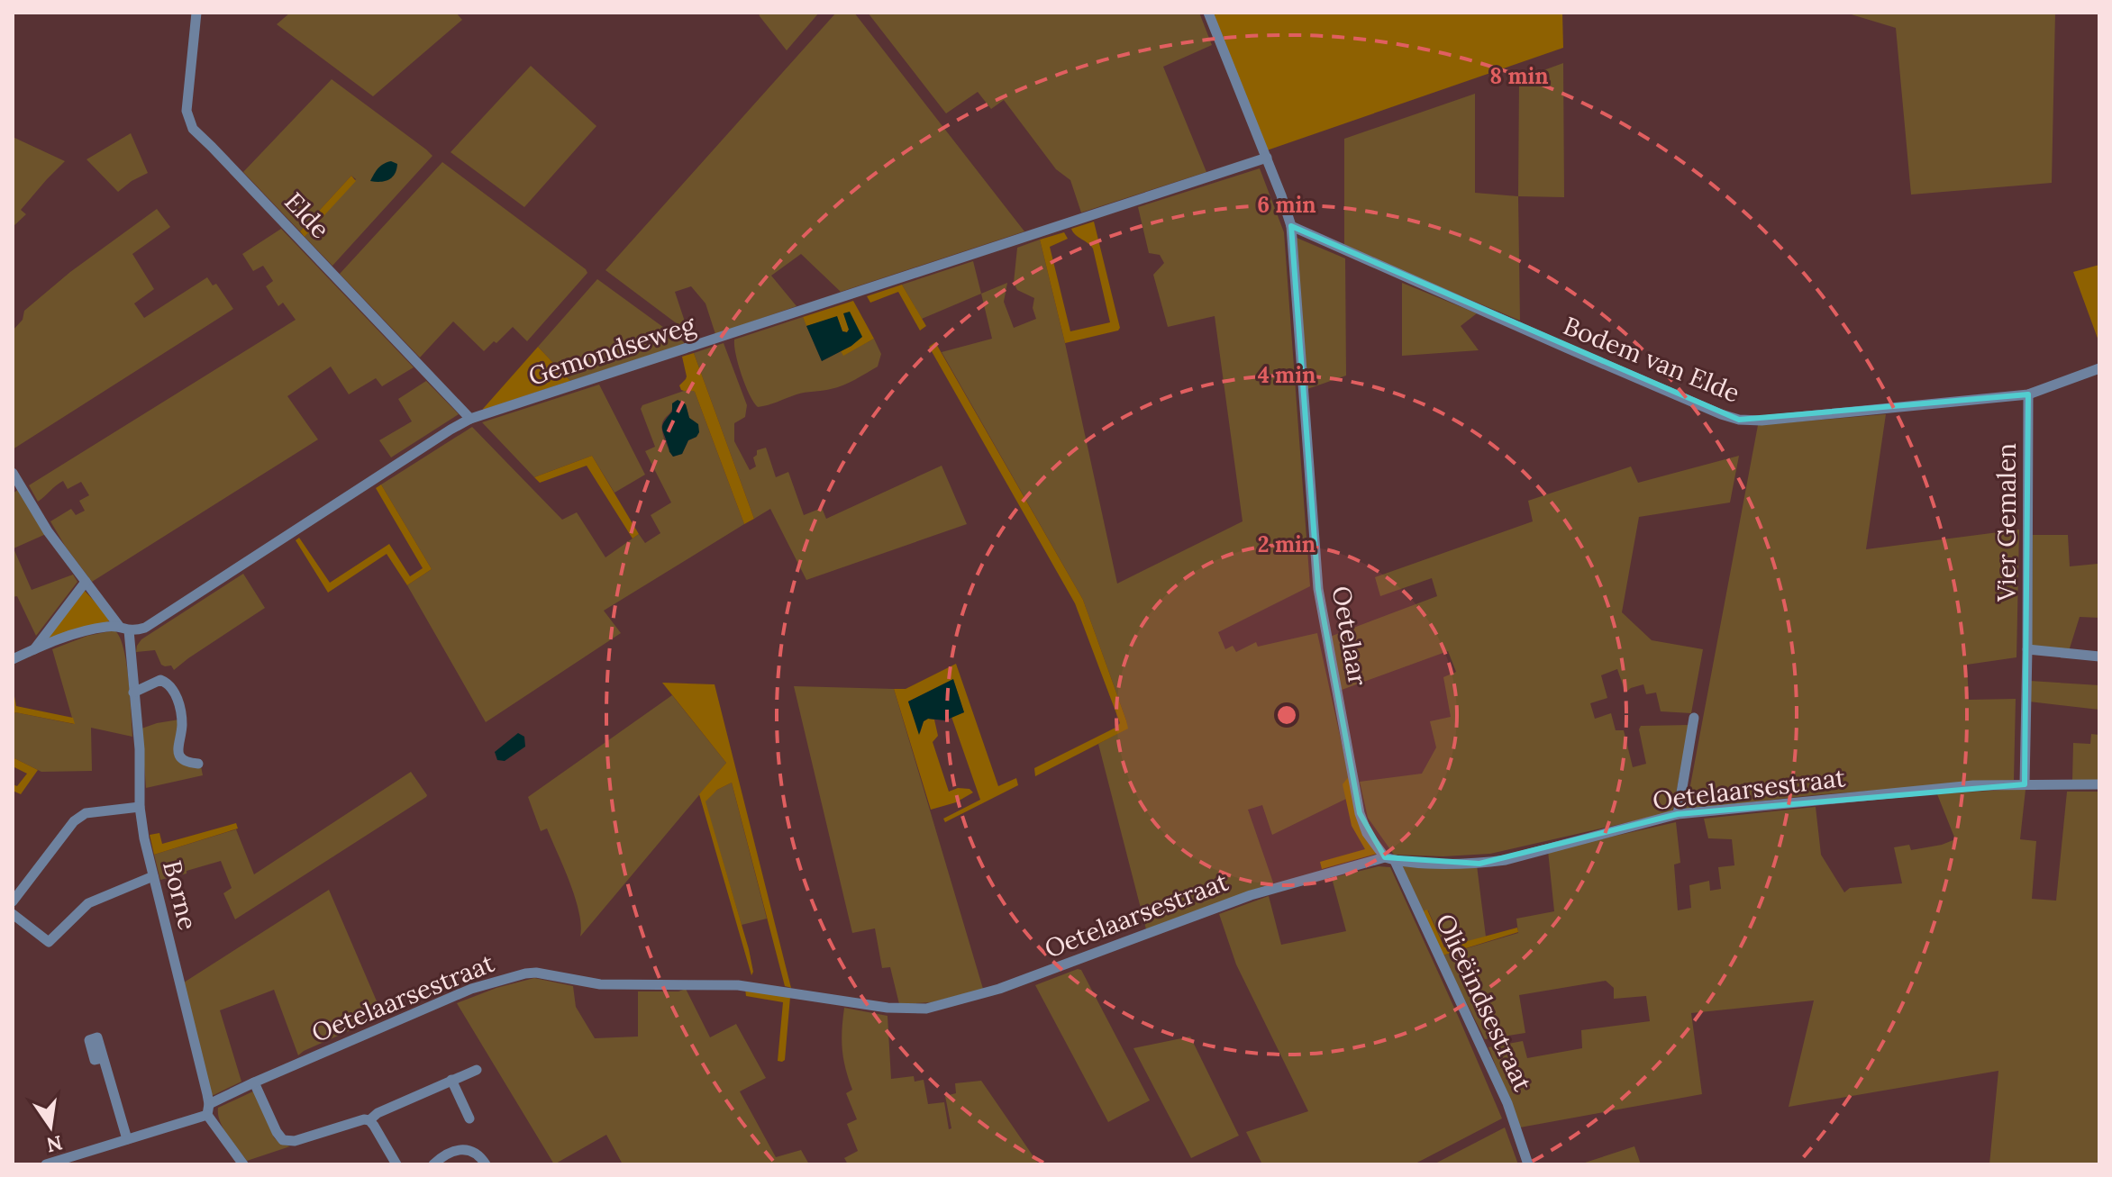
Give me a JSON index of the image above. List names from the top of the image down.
{
  "streets": {
    "street": [
      "Elde",
      "Gemondseweg",
      "Bodem van Elde",
      "Vier Gemalen",
      "Oetelaar",
      "Oetelaarsestraat",
      "Borne",
      "Olieëindsestraat"
    ]
  },
  "crossings": [
    ["Elde", "Gemondseweg"],
    ["Gemondseweg", "Oetelaar"],
    ["Gemondseweg", "Borne"],
    ["Bodem van Elde", "Vier Gemalen"],
    ["Bodem van Elde", "Oetelaar"],
    ["Vier Gemalen", "Oetelaarsestraat"],
    ["Oetelaar", "Oetelaarsestraat"],
    ["Oetelaar", "Olieëindsestraat"],
    ["Oetelaarsestraat", "Borne"],
    ["Oetelaarsestraat", "Olieëindsestraat"]
  ],
  "north": "bottom",
  "rings": [
    "8 min",
    "6 min",
    "4 min",
    "2 min"
  ]
}
